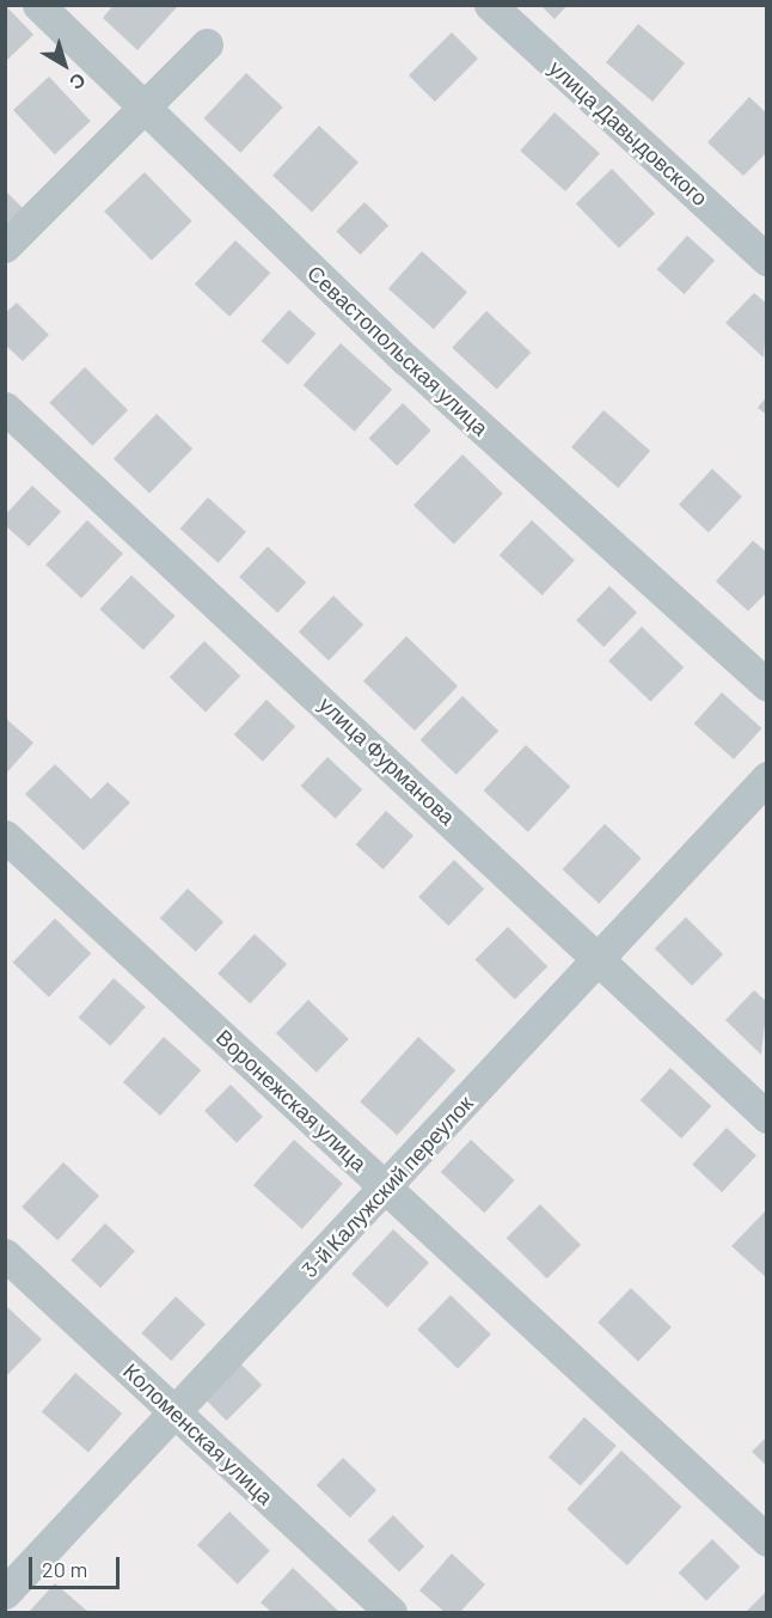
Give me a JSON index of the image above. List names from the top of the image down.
{
  "streets": {
    "street": [
      "улица Давыдовского",
      "Севастопольская улица",
      "улица Фурманова",
      "Воронежская улица",
      "3-й Калужский переулок",
      "Коломенская улица"
    ]
  },
  "crossings": [
    ["улица Фурманова", "3-й Калужский переулок"],
    ["Воронежская улица", "3-й Калужский переулок"],
    ["3-й Калужский переулок", "Коломенская улица"]
  ],
  "scale_bar": "20 m",
  "north": "bottom right"
}
